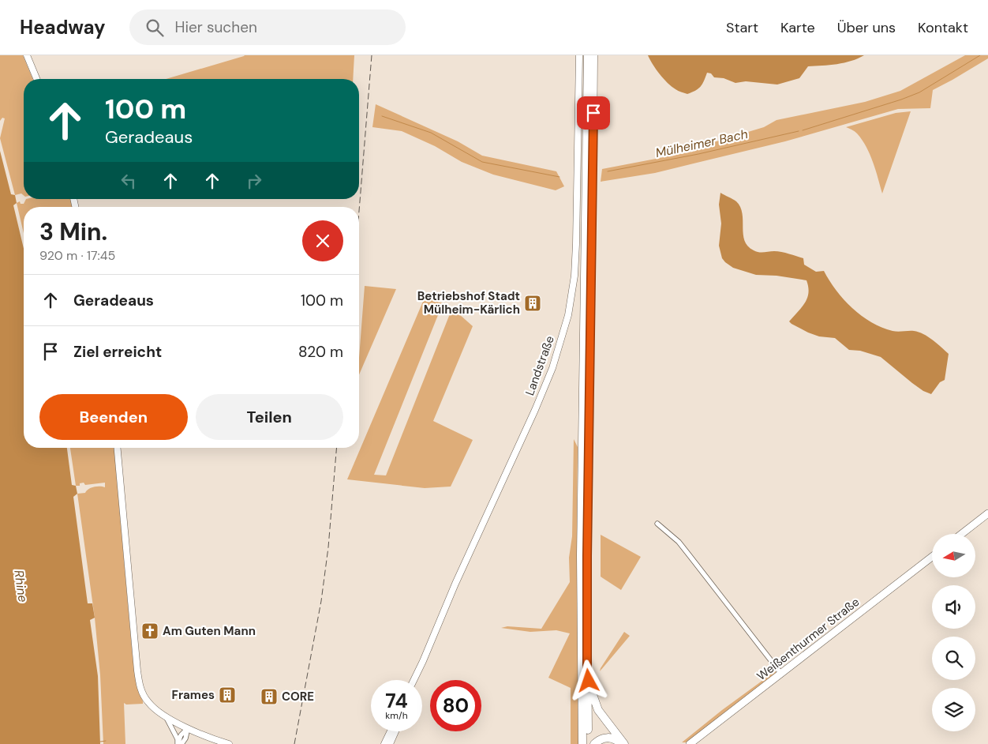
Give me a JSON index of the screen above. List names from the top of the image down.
{
  "streets": {
    "main road": ["Weißenthurmer Straße"],
    "street": ["Landstraße"]
  },
  "water": ["Mülheimer Bach", "Rhine"],
  "places": {
    "building": ["Betriebshof Stadt Mülheim-Kärlich", "Frames", "CORE"],
    "church": ["Am Guten Mann"]
  },
  "north": "left",
  "page": {
    "header": "Headway",
    "search": "Hier suchen",
    "nav": [
      "Start",
      "Karte",
      "Über uns",
      "Kontakt"
    ],
    "turn": ["100 m", "Geradeaus"],
    "heading": ["3 Min.", "920 m · 17:45"],
    "list": [
      {
        "name": "Geradeaus",
        "value": "100 m"
      },
      {
        "name": "Ziel erreicht",
        "value": "820 m"
      }
    ],
    "buttons": ["Beenden", "Teilen"],
    "speed": "74 km/h",
    "limit": "80"
  }
}
